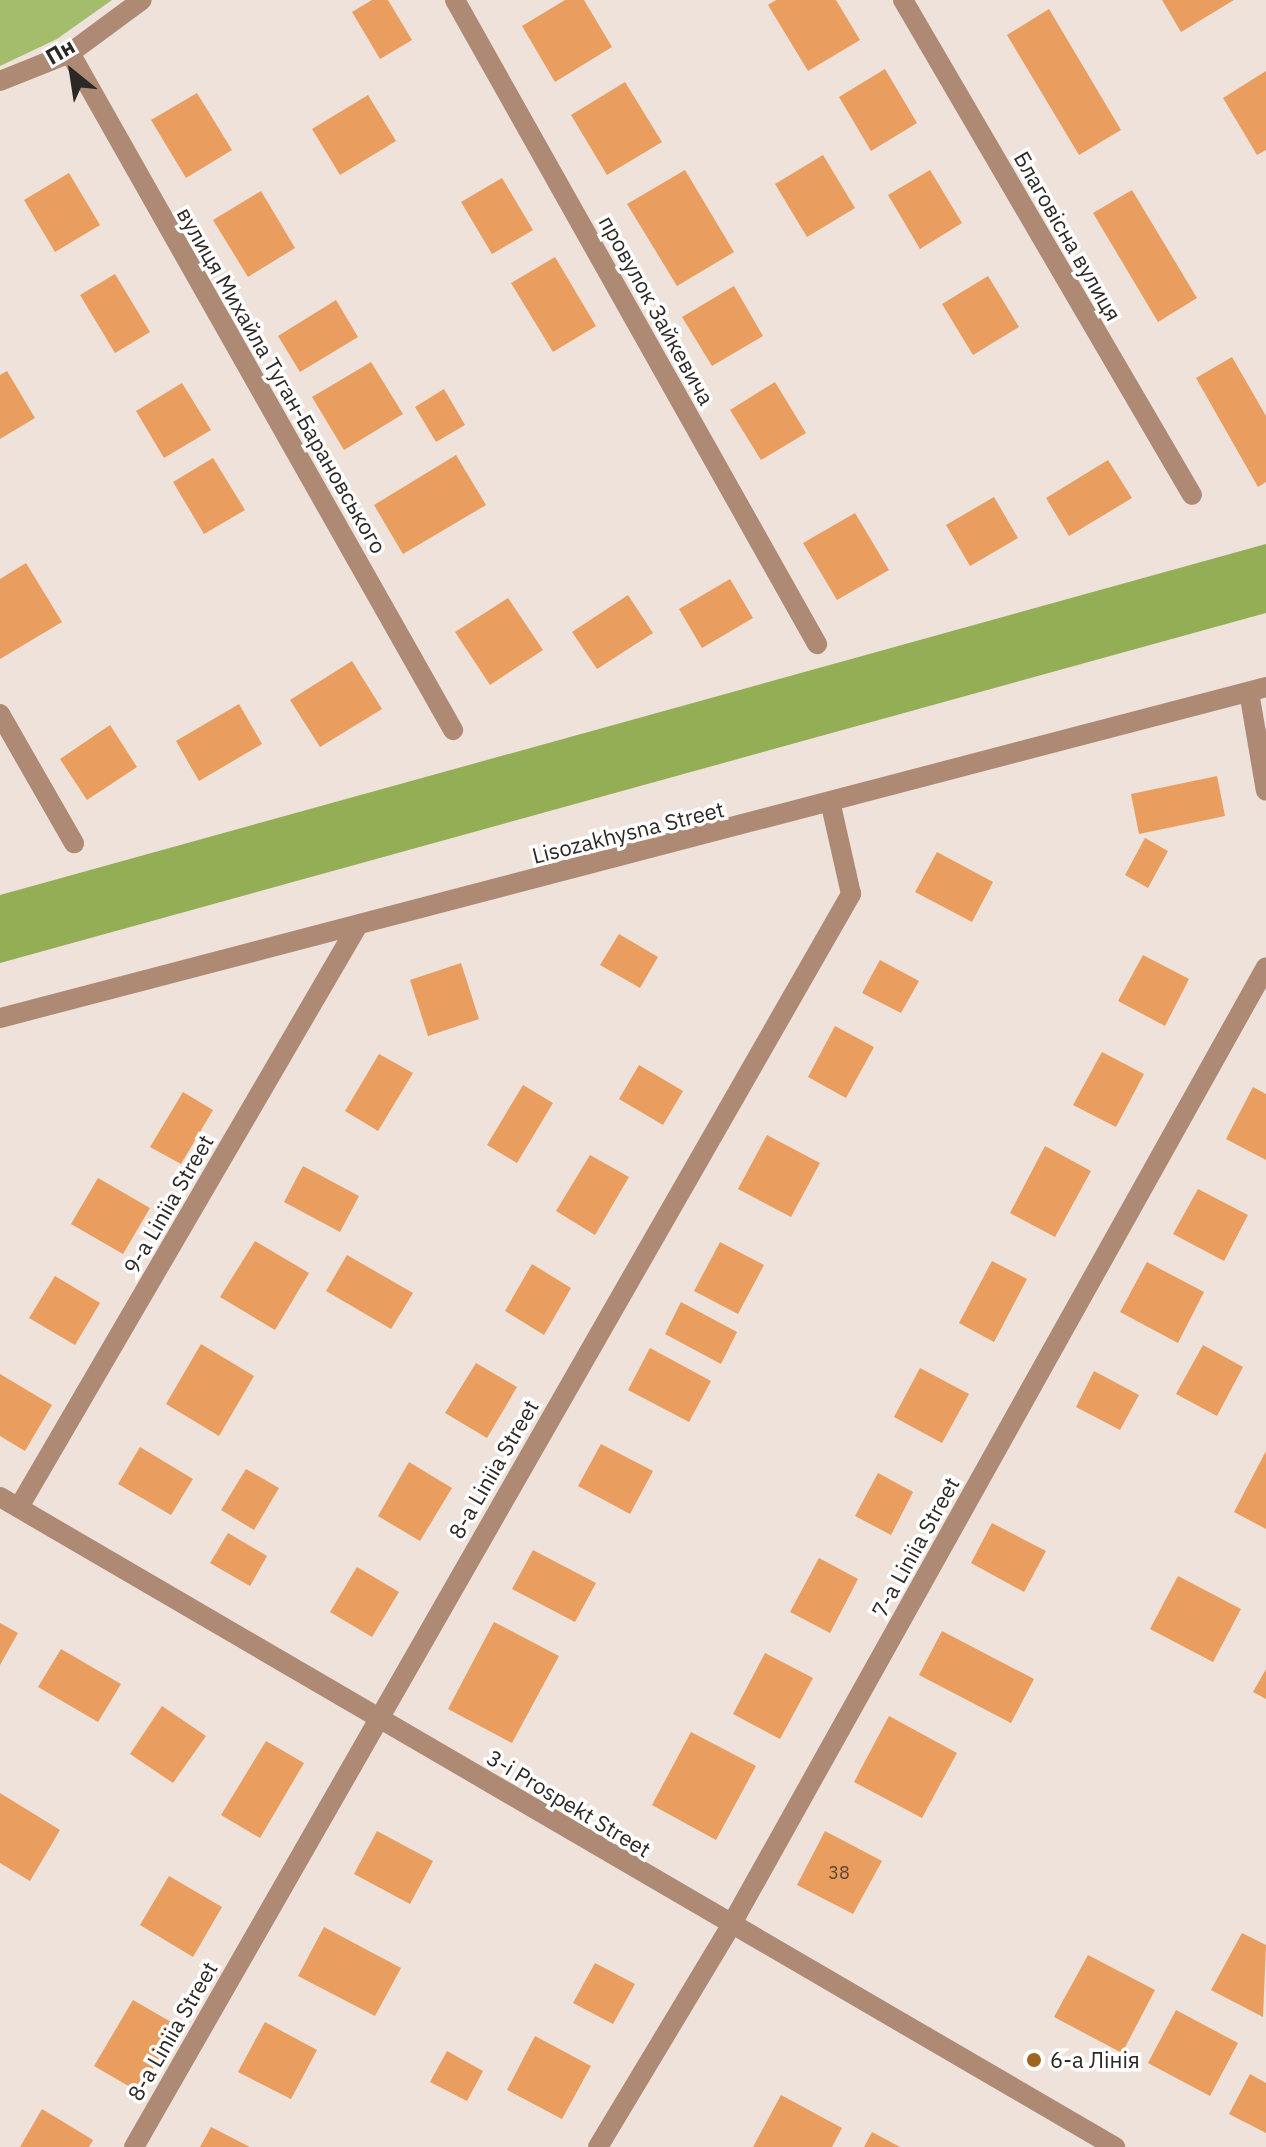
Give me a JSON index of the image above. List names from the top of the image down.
{
  "streets": {
    "street": [
      "Благовісна вулиця",
      "провулок Зайкевича",
      "вулиця Михайла Туган-Барановського",
      "Lisozakhysna Street",
      "9-a Liniia Street",
      "8-a Liniia Street",
      "7-a Liniia Street",
      "3-i Prospekt Street"
    ]
  },
  "crossings": [
    ["Lisozakhysna Street", "9-a Liniia Street"],
    ["Lisozakhysna Street", "8-a Liniia Street"],
    ["9-a Liniia Street", "3-i Prospekt Street"],
    ["8-a Liniia Street", "3-i Prospekt Street"],
    ["7-a Liniia Street", "3-i Prospekt Street"]
  ],
  "places": ["6-а Лінія"],
  "house_numbers": ["38"],
  "north": "top left"
}
